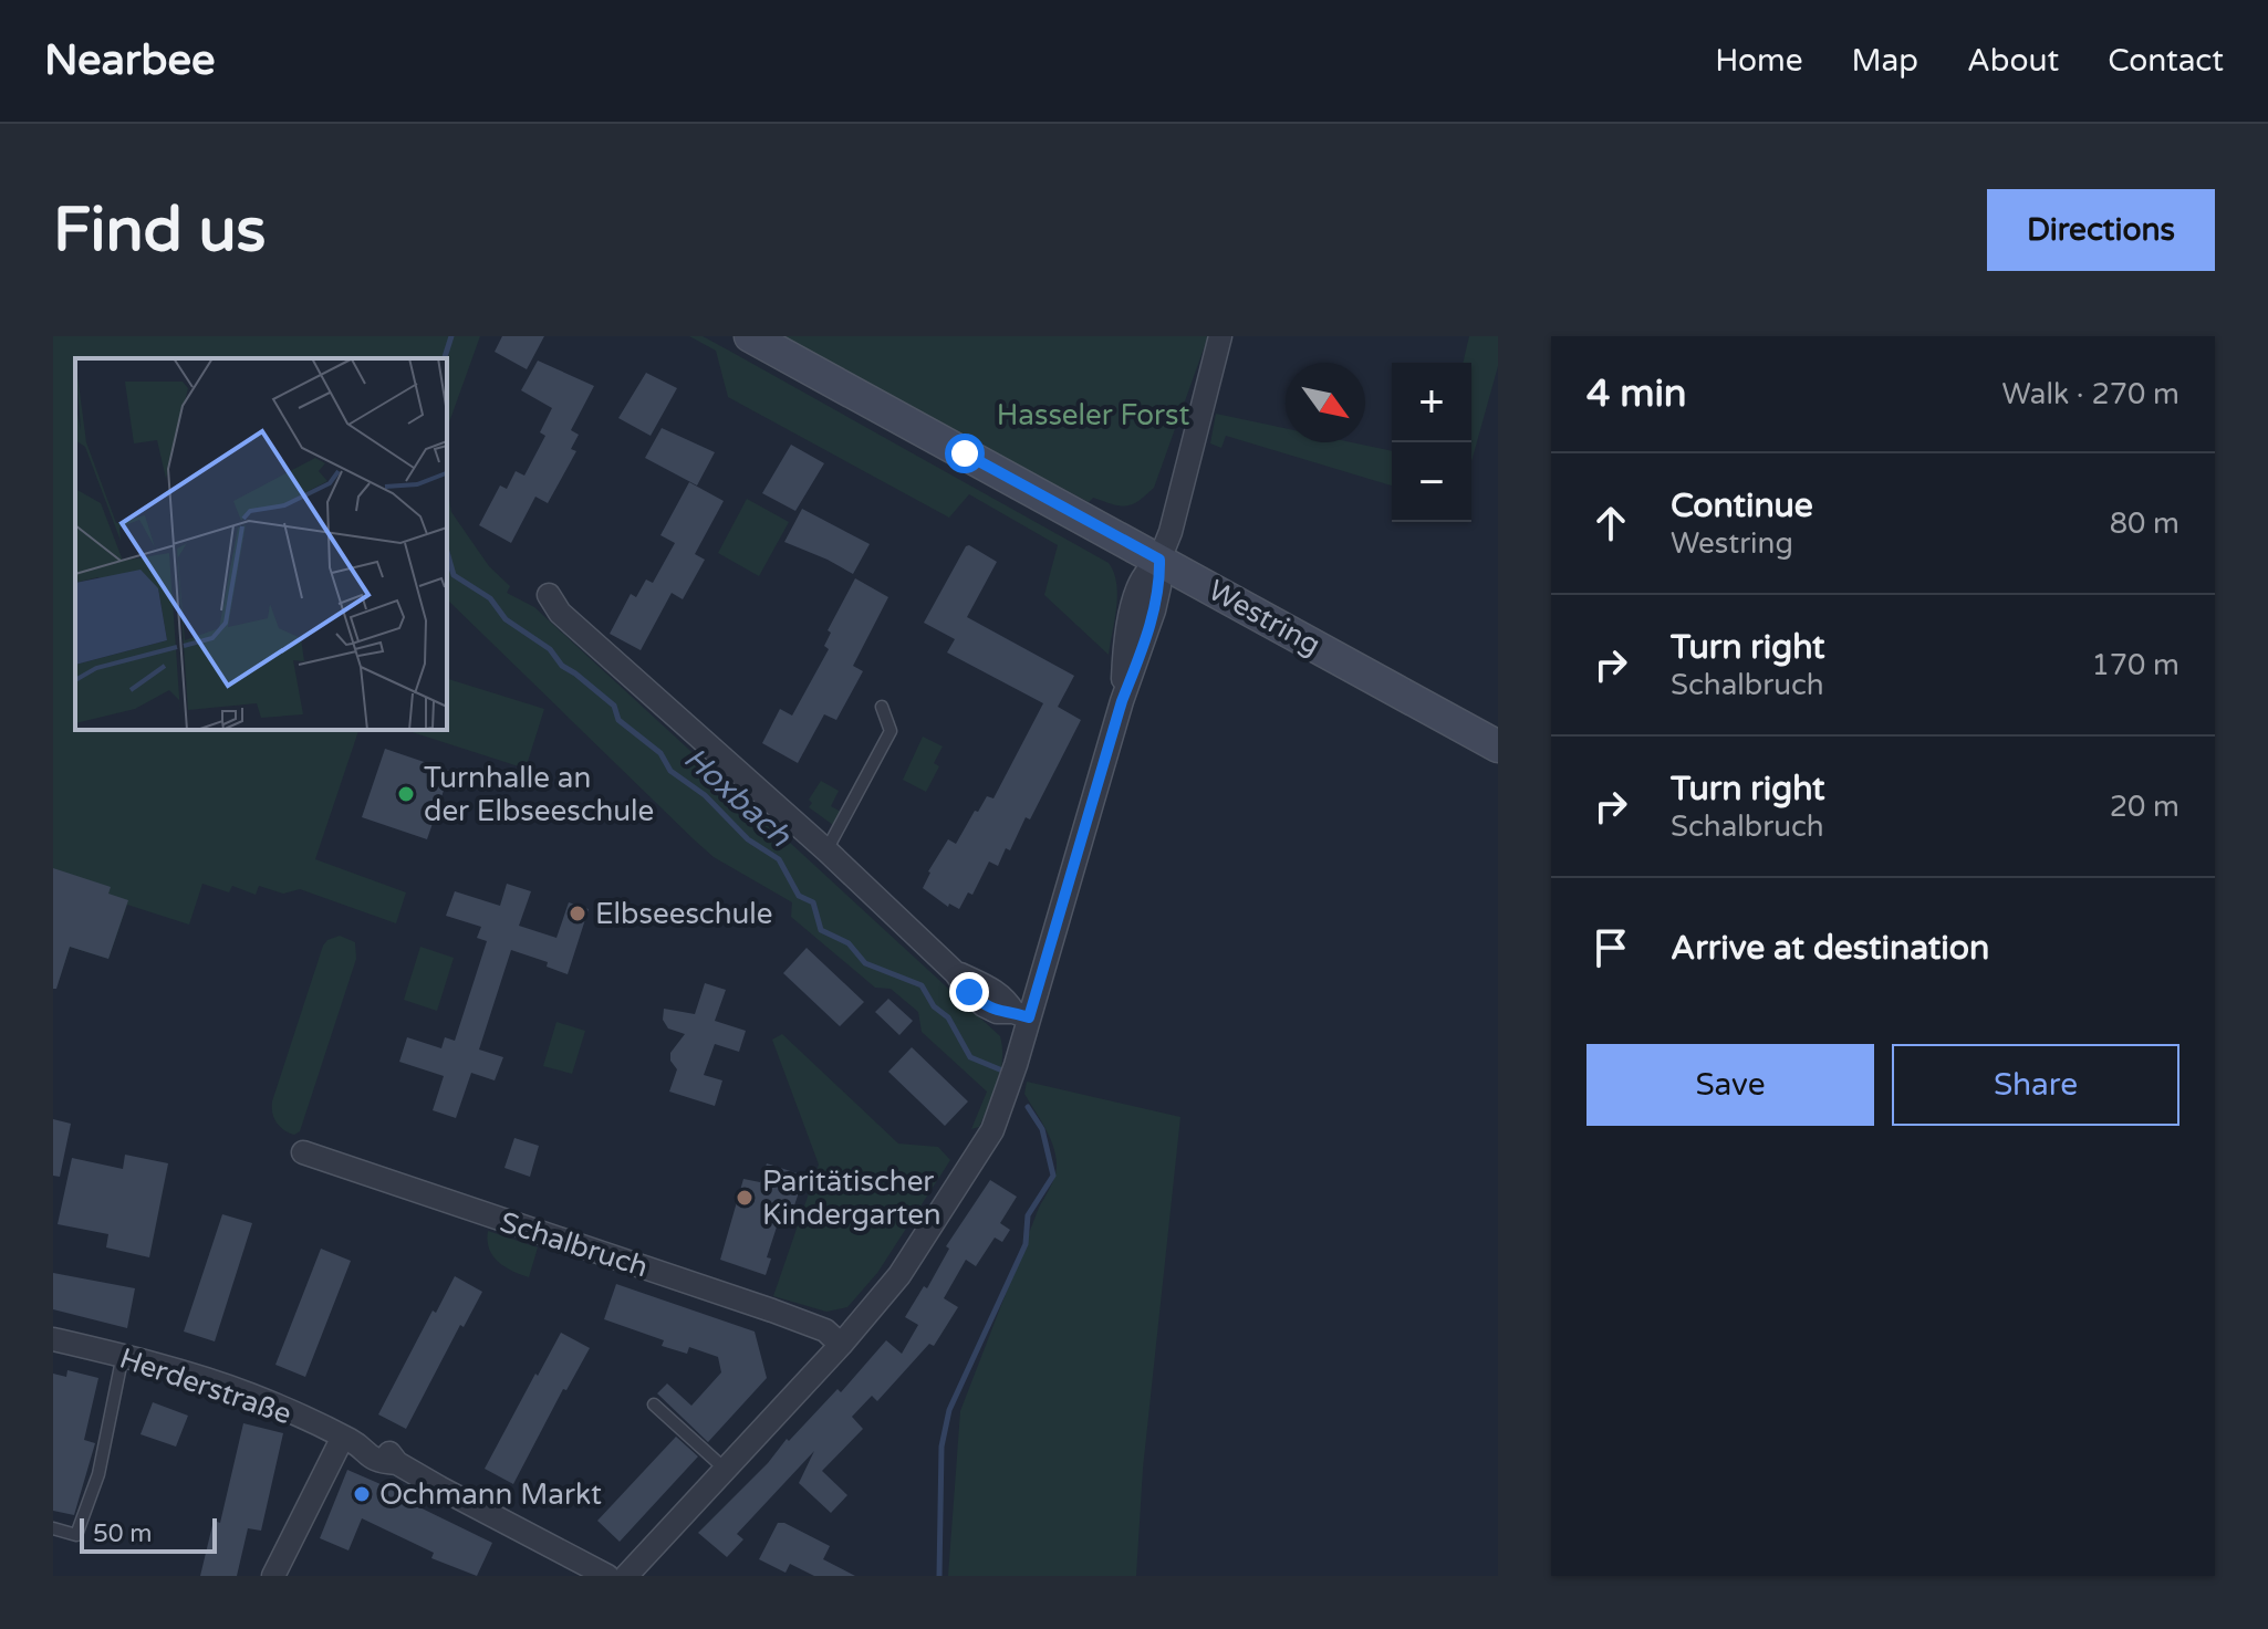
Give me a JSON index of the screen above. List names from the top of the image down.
{
  "streets": {
    "main road": ["Westring"],
    "street": ["Schalbruch", "Herderstraße"]
  },
  "water": ["Hoxbach"],
  "parks": ["Hasseler Forst"],
  "places": [
    "Turnhalle an der Elbseeschule",
    "Elbseeschule",
    "Paritätischer Kindergarten",
    "Ochmann Markt"
  ],
  "scale_bar": "50 m",
  "north": "bottom right",
  "page": {
    "header": "Nearbee",
    "nav": [
      "Home",
      "Map",
      "About",
      "Contact"
    ],
    "buttons": [
      "Directions",
      ["Save", "Share"]
    ],
    "title": "Find us",
    "heading": ["4 min", "Walk · 270 m"],
    "map_buttons": ["+", "−"],
    "list": [
      ["Continue", "Westring", "80 m"],
      ["Turn right", "Schalbruch", "170 m"],
      ["Turn right", "Schalbruch", "20 m"],
      "Arrive at destination"
    ],
    "scale": "50 m"
  }
}
